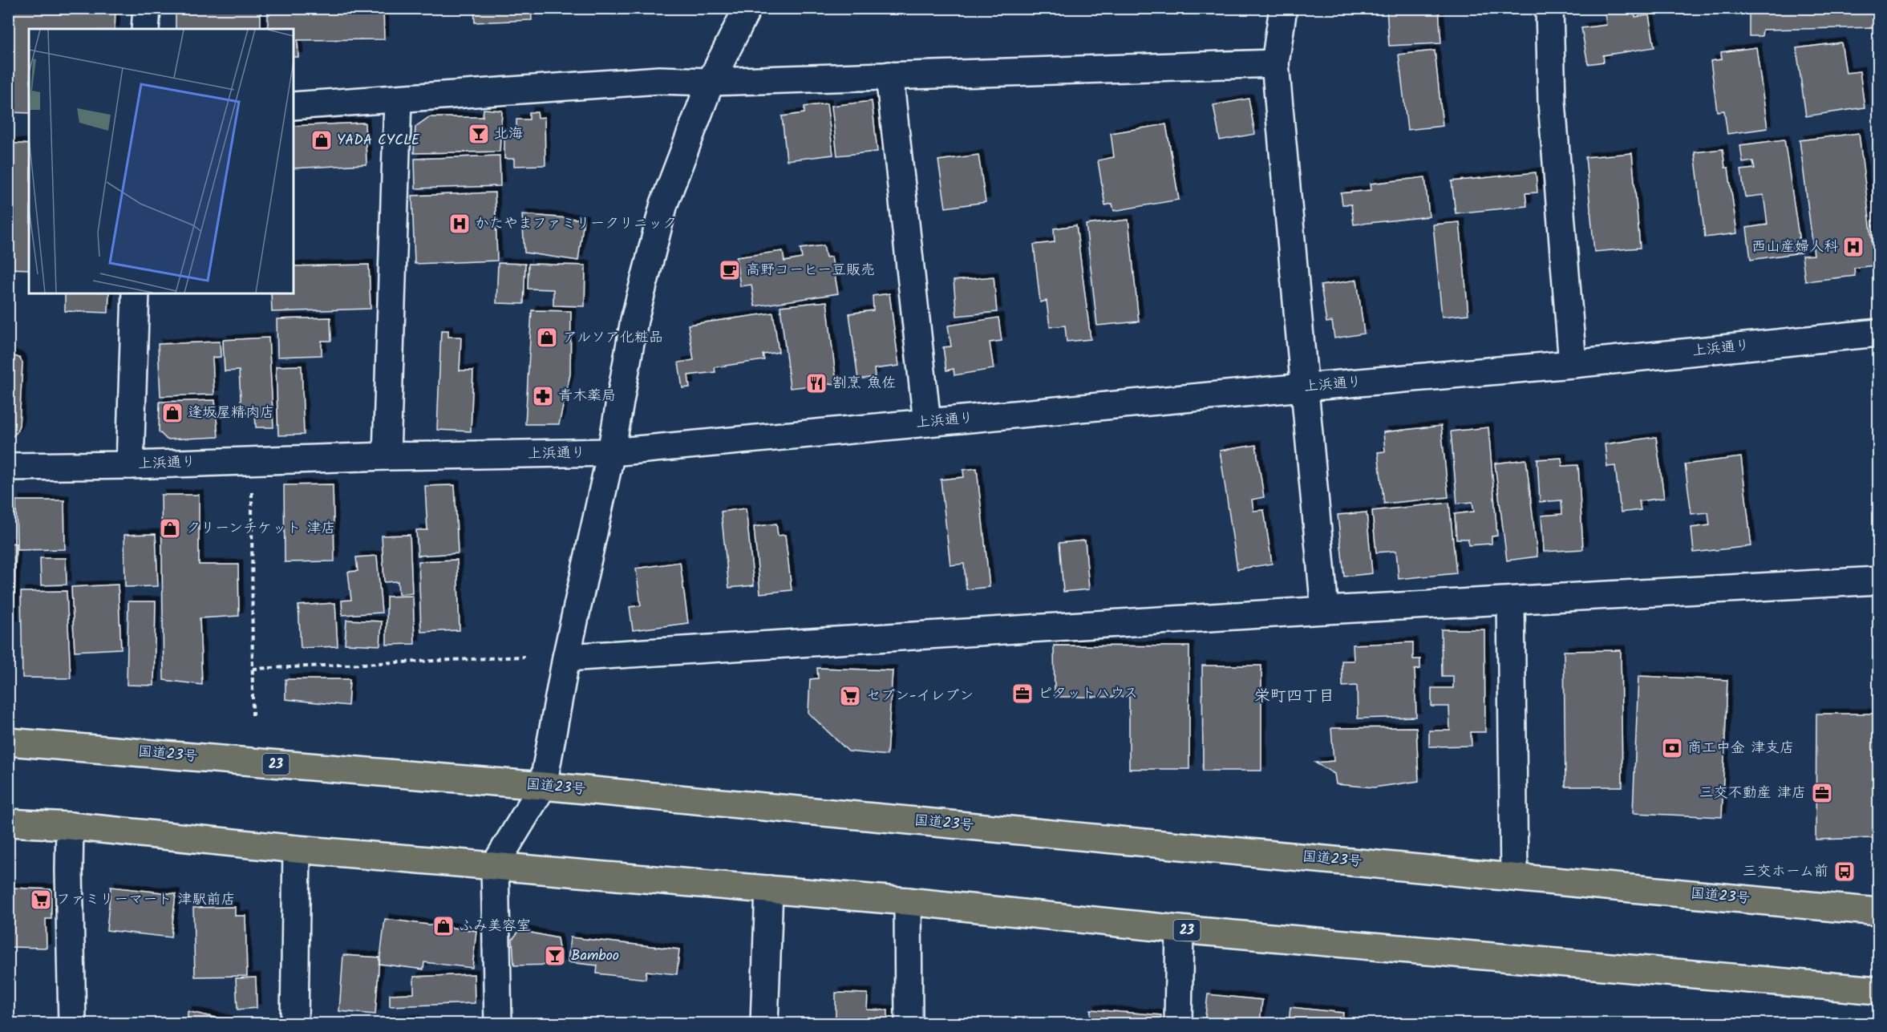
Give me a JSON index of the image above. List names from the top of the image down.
{
  "streets": {
    "highway": ["国道23号", "23"],
    "street": ["上浜通り"]
  },
  "districts": ["栄町四丁目"],
  "places": {
    "bar": ["北海", "Bamboo"],
    "shop": [
      "YADA CYCLE",
      "アルソア化粧品",
      "逢坂屋精肉店",
      "クリーンチケット 津店",
      "ふみ美容室"
    ],
    "hospital": ["かたやまファミリークリニック", "西山産婦人科"],
    "cafe": ["高野コーヒー豆販売"],
    "restaurant": ["割烹 魚佐"],
    "pharmacy": ["青木薬局"],
    "office": ["ピタットハウス", "三交不動産 津店"],
    "supermarket": ["セブン-イレブン", "ファミリーマート 津駅前店"],
    "bank": ["商工中金 津支店"],
    "bus stop": ["三交ホーム前"]
  }
}
